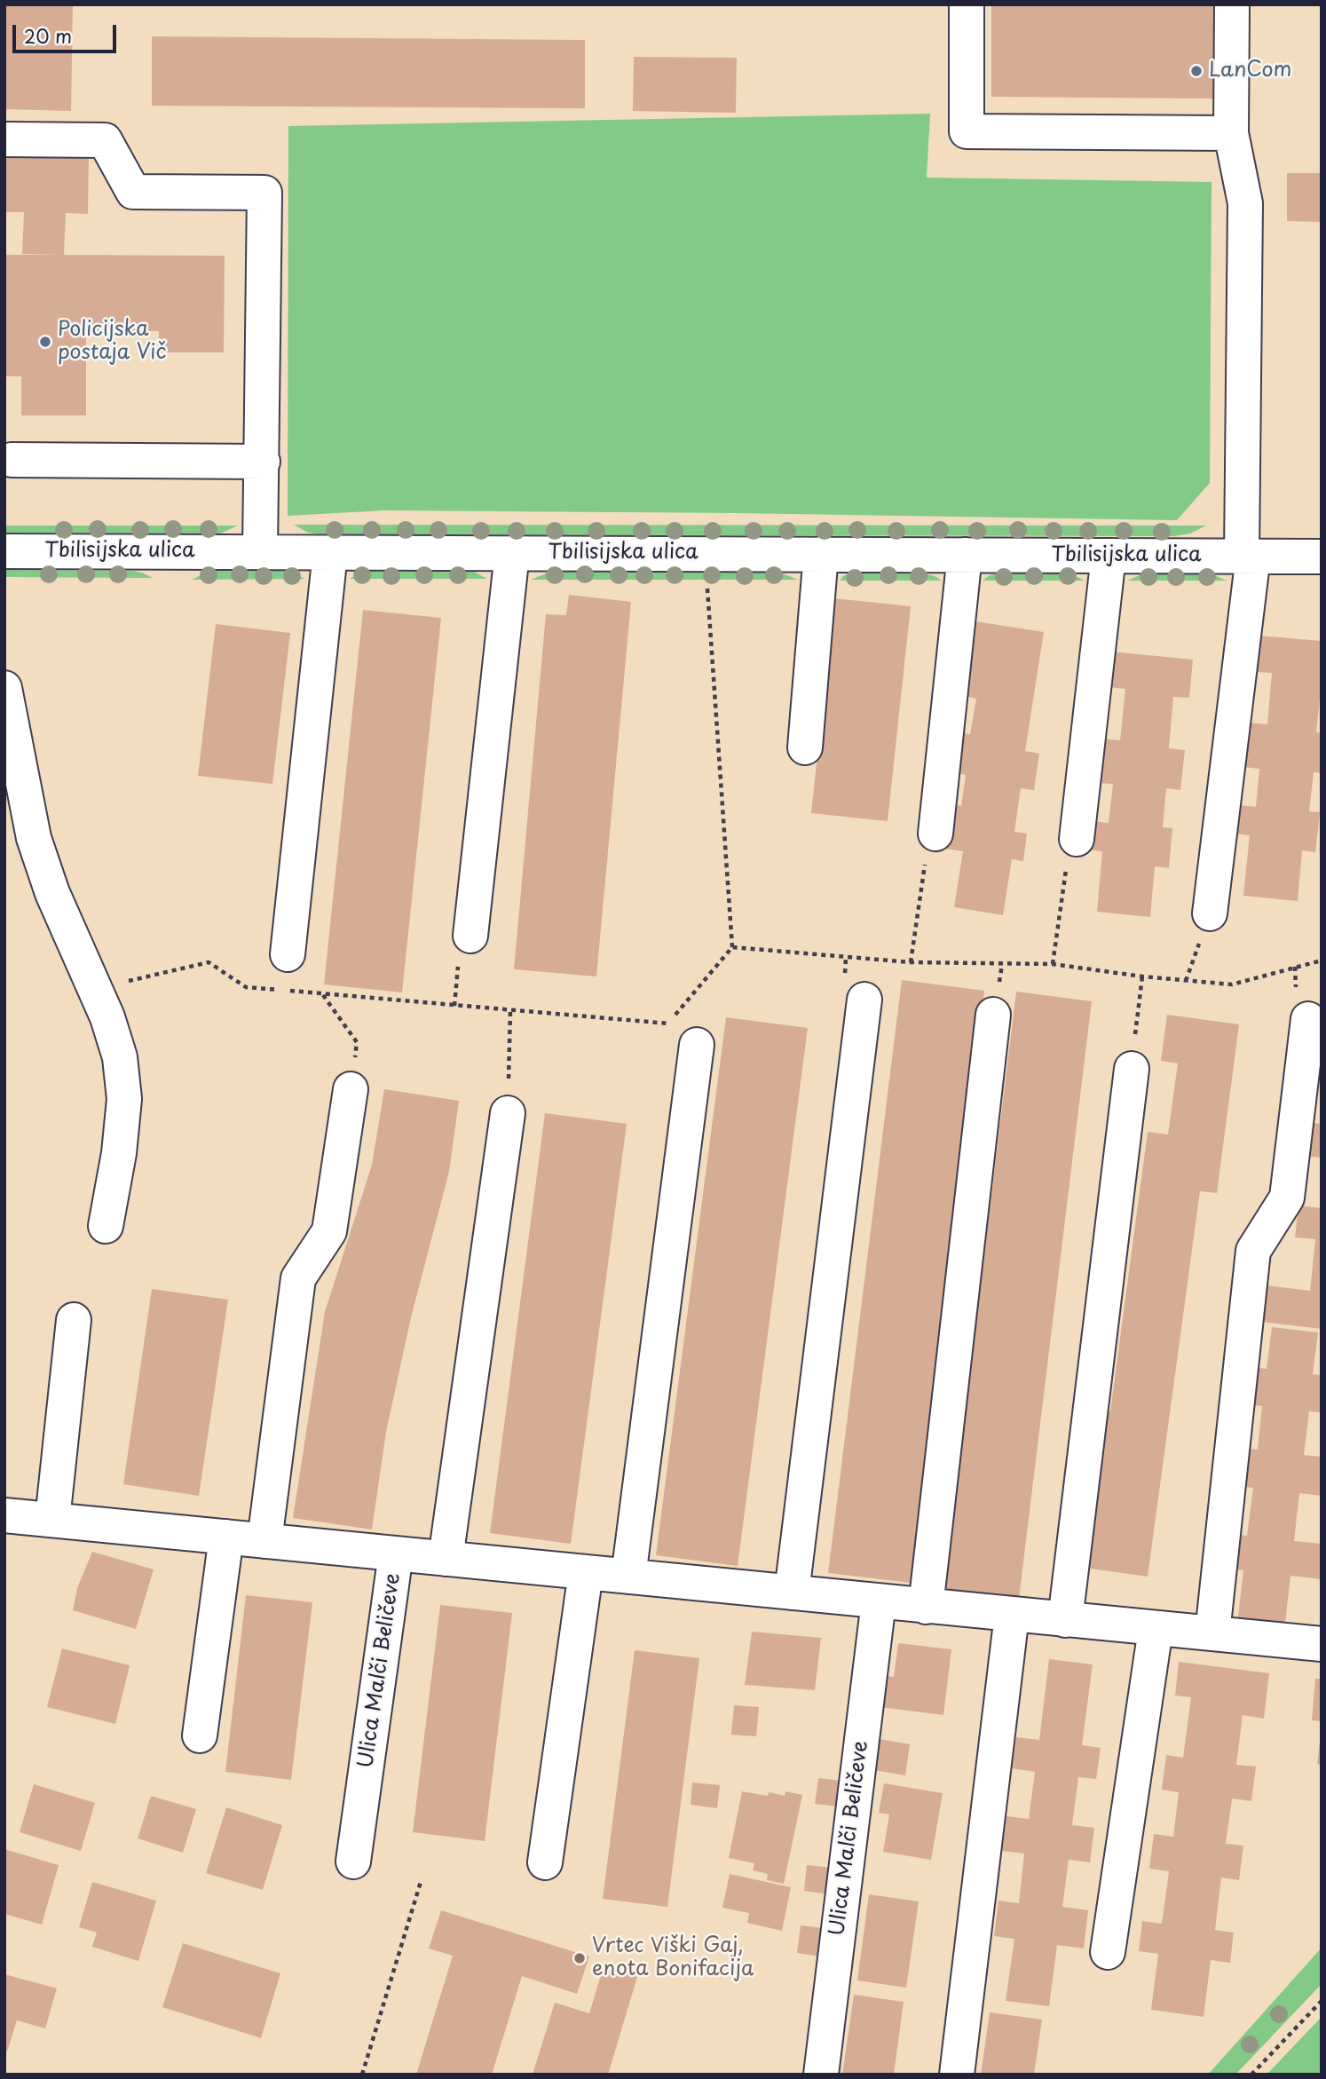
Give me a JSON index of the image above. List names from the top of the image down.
{
  "streets": {
    "street": ["Tbilisijska ulica", "Ulica Malči Beličeve"]
  },
  "places": ["LanCom", "Policijska postaja Vič", "Vrtec Viški Gaj, enota Bonifacija"],
  "scale_bar": "20 m"
}
